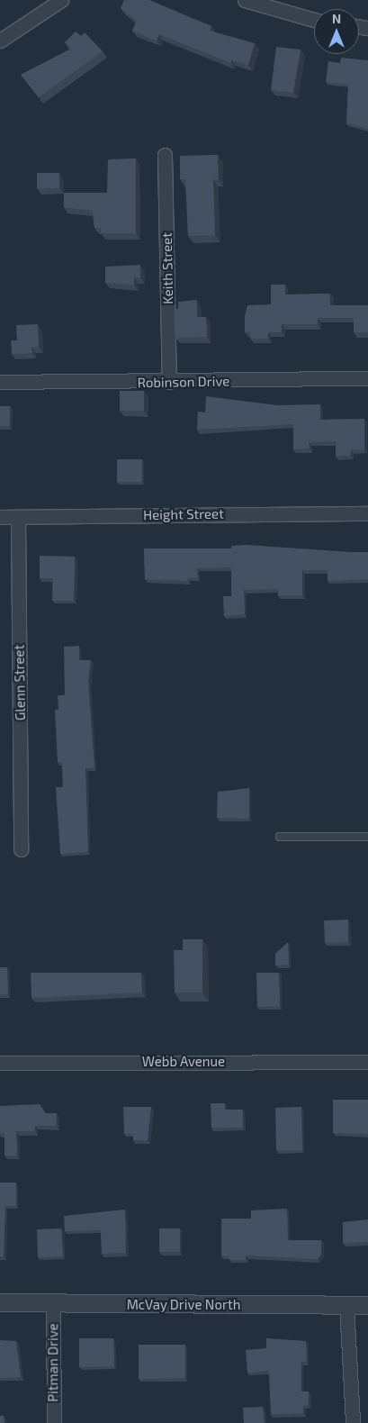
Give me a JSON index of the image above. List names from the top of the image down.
{
  "streets": {
    "street": [
      "Keith Street",
      "Robinson Drive",
      "Height Street",
      "Glenn Street",
      "Webb Avenue",
      "McVay Drive North",
      "Pitman Drive"
    ]
  },
  "crossings": [
    ["Keith Street", "Robinson Drive"],
    ["Height Street", "Glenn Street"],
    ["McVay Drive North", "Pitman Drive"]
  ],
  "north": "top"
}
